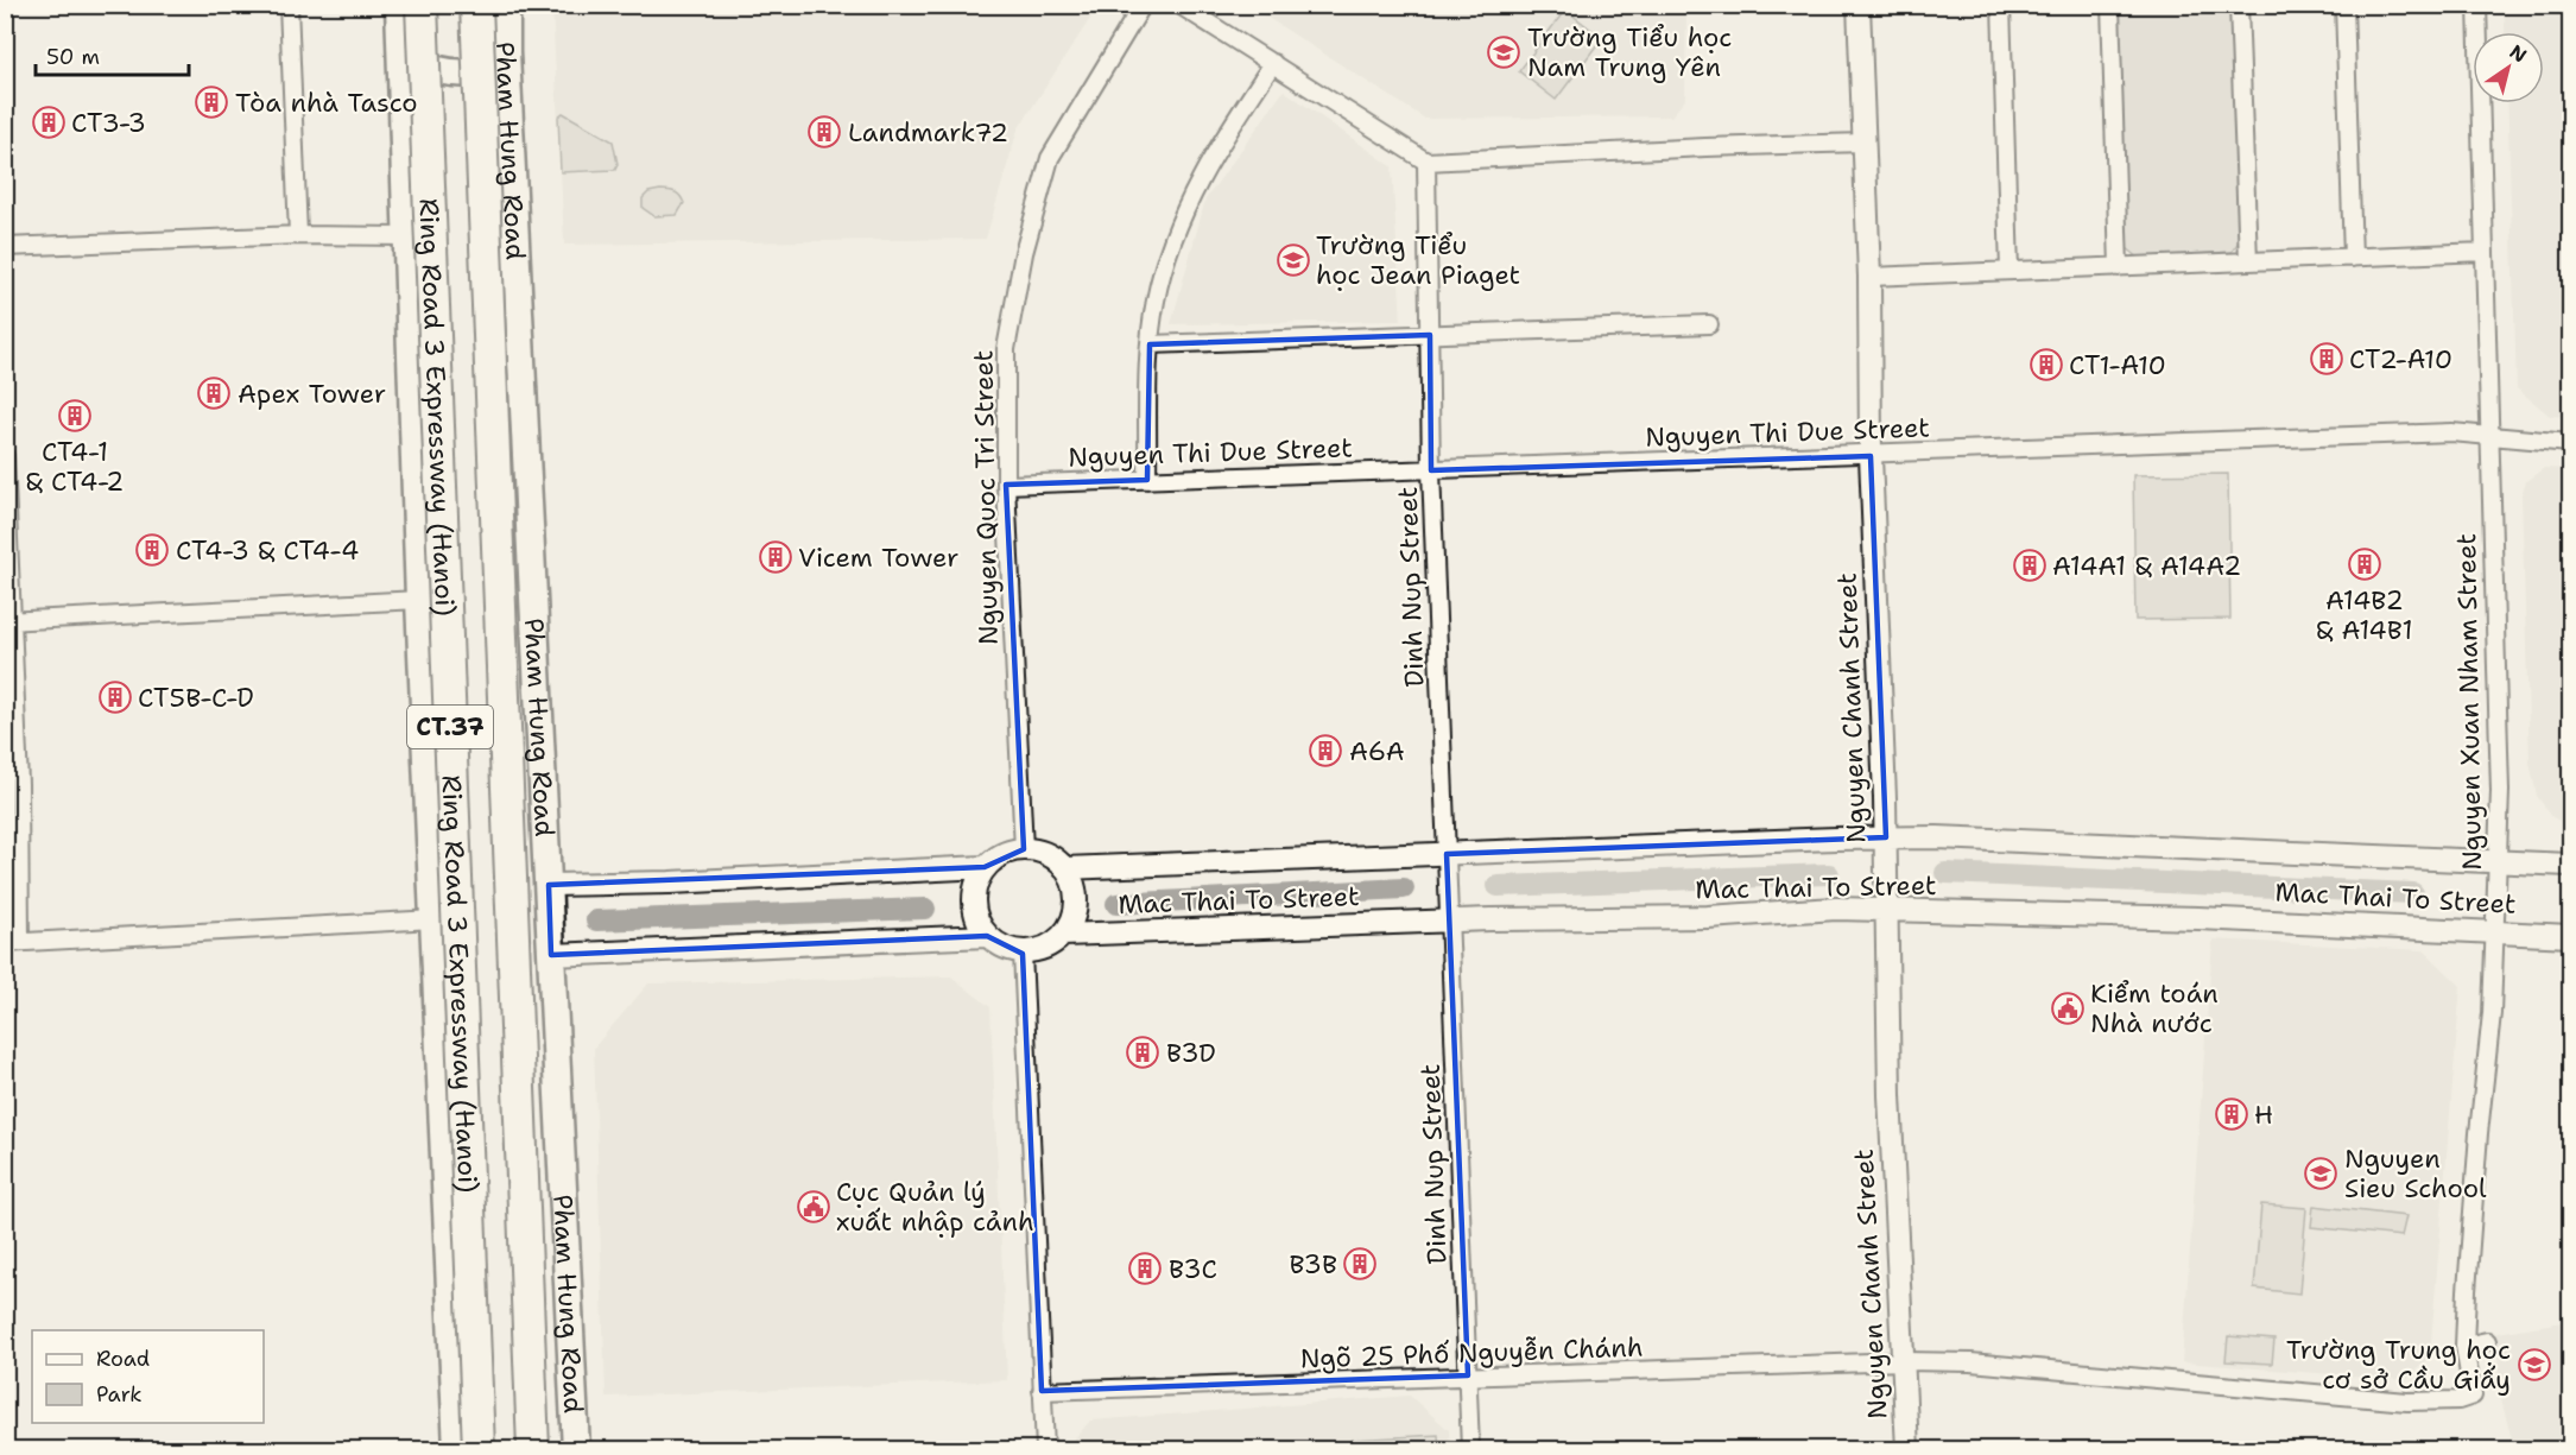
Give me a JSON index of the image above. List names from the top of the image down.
{
  "streets": {
    "highway": ["Ring Road 3 Expressway (Hanoi)", "CT.37"],
    "main road": ["Pham Hung Road"],
    "street": [
      "Nguyen Thi Due Street",
      "Nguyen Quoc Tri Street",
      "Dinh Nup Street",
      "Nguyen Xuan Nham Street",
      "Nguyen Chanh Street",
      "Mac Thai To Street",
      "Ngõ 25 Phố Nguyễn Chánh"
    ]
  },
  "crossings": [
    ["Nguyen Thi Due Street", "Nguyen Quoc Tri Street"],
    ["Nguyen Thi Due Street", "Dinh Nup Street"],
    ["Nguyen Thi Due Street", "Nguyen Xuan Nham Street"],
    ["Nguyen Thi Due Street", "Nguyen Chanh Street"],
    ["Nguyen Quoc Tri Street", "Mac Thai To Street"],
    ["Dinh Nup Street", "Mac Thai To Street"],
    ["Dinh Nup Street", "Ngõ 25 Phố Nguyễn Chánh"],
    ["Nguyen Xuan Nham Street", "Mac Thai To Street"],
    ["Nguyen Xuan Nham Street", "Ngõ 25 Phố Nguyễn Chánh"],
    ["Nguyen Chanh Street", "Mac Thai To Street"],
    ["Nguyen Chanh Street", "Ngõ 25 Phố Nguyễn Chánh"]
  ],
  "places": {
    "school or university": [
      "Trường Tiểu học Nam Trung Yên",
      "Trường Tiểu học Jean Piaget",
      "Nguyen Sieu School",
      "Trường Trung học cơ sở Cầu Giấy"
    ],
    "building": [
      "Tòa nhà Tasco",
      "CT3-3",
      "Landmark72",
      "CT2-A10",
      "CT1-A10",
      "Apex Tower",
      "CT4-1 & CT4-2",
      "CT4-3 & CT4-4",
      "Vicem Tower",
      "A14B2 & A14B1",
      "A14A1 & A14A2",
      "CT5B-C-D",
      "A6A",
      "B3D",
      "H",
      "B3B",
      "B3C"
    ],
    "public building": ["Kiểm toán Nhà nước", "Cục Quản lý xuất nhập cảnh"]
  },
  "legend": ["Road", "Park"],
  "scale_bar": "50 m",
  "north": "top right"
}
